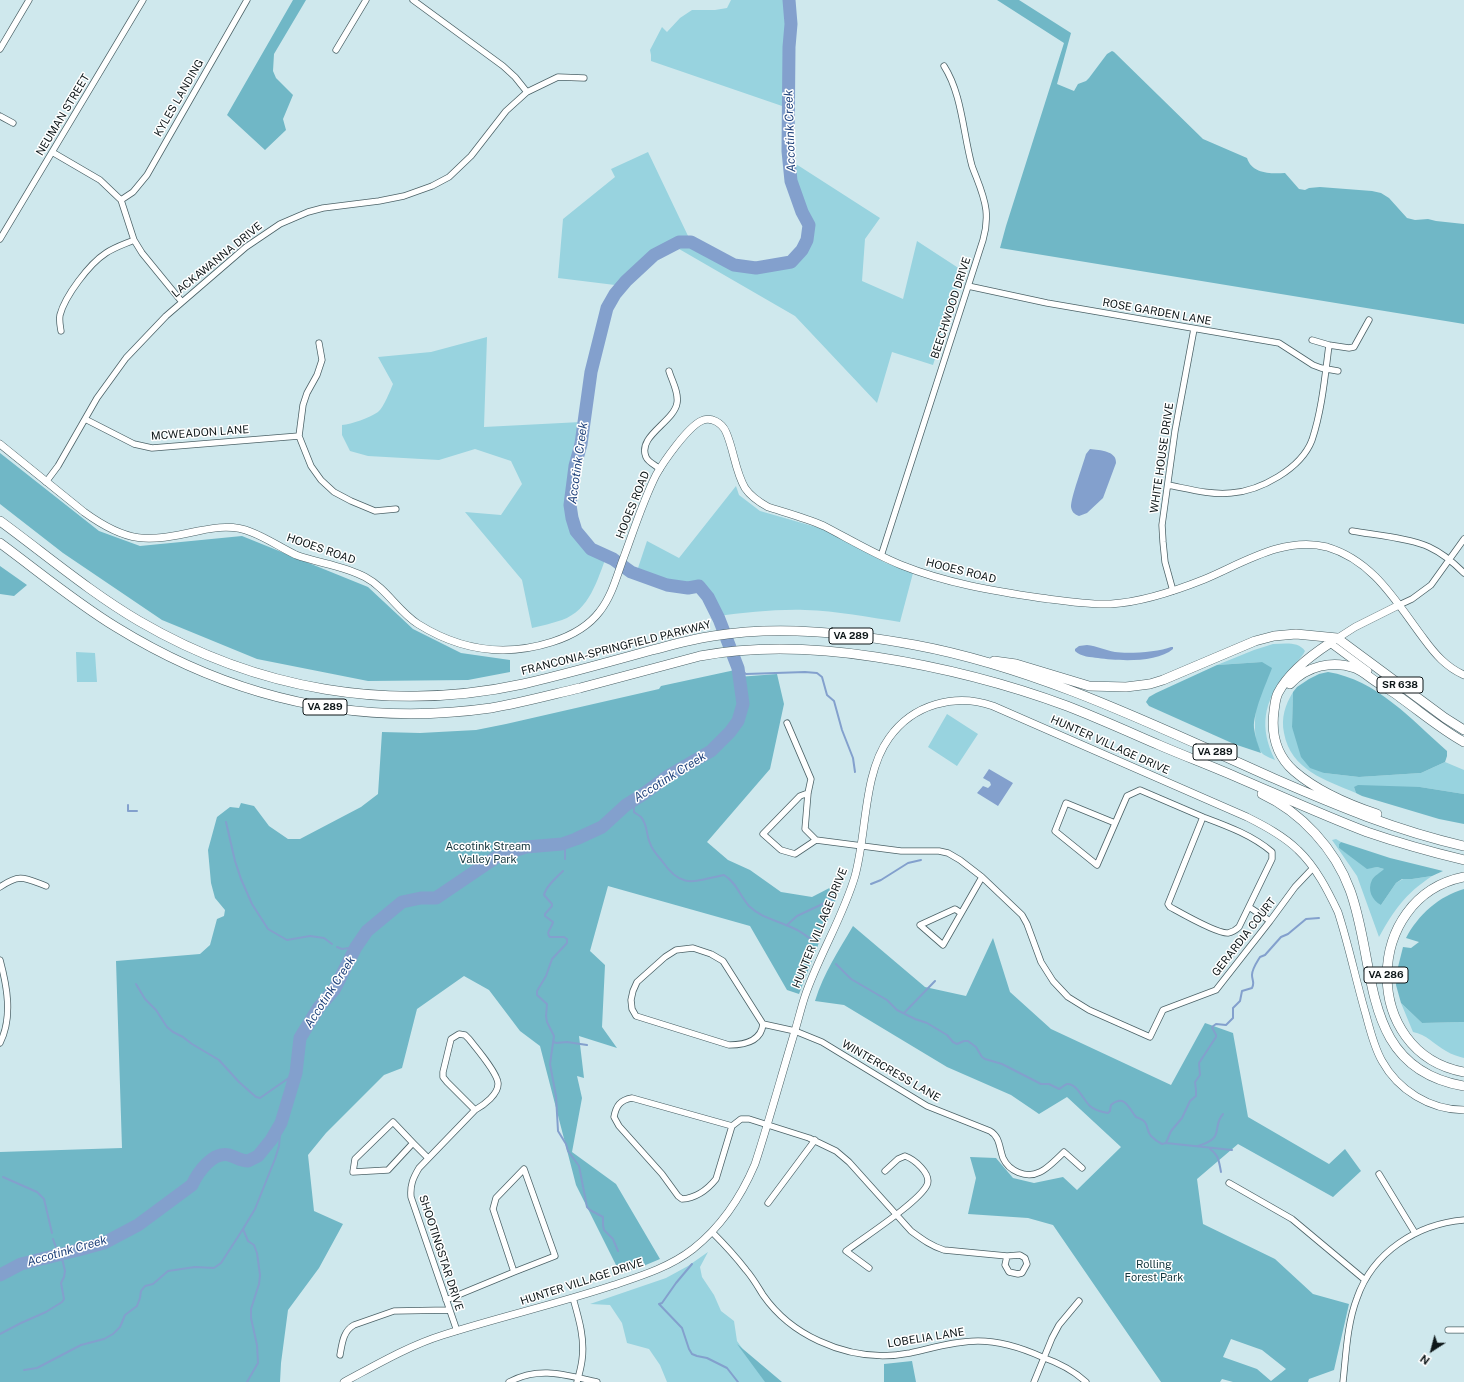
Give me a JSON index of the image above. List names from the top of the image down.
{
  "streets": {
    "main road": [
      "VA 289",
      "FRANCONIA-SPRINGFIELD PARKWAY",
      "SR 638",
      "VA 286"
    ],
    "street": [
      "KYLES LANDING",
      "NEUMAN STREET",
      "LACKAWANNA DRIVE",
      "BEECHWOOD DRIVE",
      "ROSE GARDEN LANE",
      "MCWEADON LANE",
      "WHITE HOUSE DRIVE",
      "HOOES ROAD",
      "HUNTER VILLAGE DRIVE",
      "GERARDIA COURT",
      "WINTERCRESS LANE",
      "SHOOTINGSTAR DRIVE",
      "LOBELIA LANE"
    ]
  },
  "crossings": [
    ["LACKAWANNA DRIVE", "MCWEADON LANE"],
    ["LACKAWANNA DRIVE", "HOOES ROAD"],
    ["BEECHWOOD DRIVE", "ROSE GARDEN LANE"],
    ["BEECHWOOD DRIVE", "HOOES ROAD"],
    ["ROSE GARDEN LANE", "WHITE HOUSE DRIVE"],
    ["WHITE HOUSE DRIVE", "HOOES ROAD"],
    ["HUNTER VILLAGE DRIVE", "GERARDIA COURT"],
    ["HUNTER VILLAGE DRIVE", "WINTERCRESS LANE"],
    ["HUNTER VILLAGE DRIVE", "SHOOTINGSTAR DRIVE"],
    ["HUNTER VILLAGE DRIVE", "LOBELIA LANE"]
  ],
  "water": ["Accotink Creek"],
  "parks": ["Accotink Stream Valley Park", "Rolling Forest Park"],
  "north": "bottom left"
}
